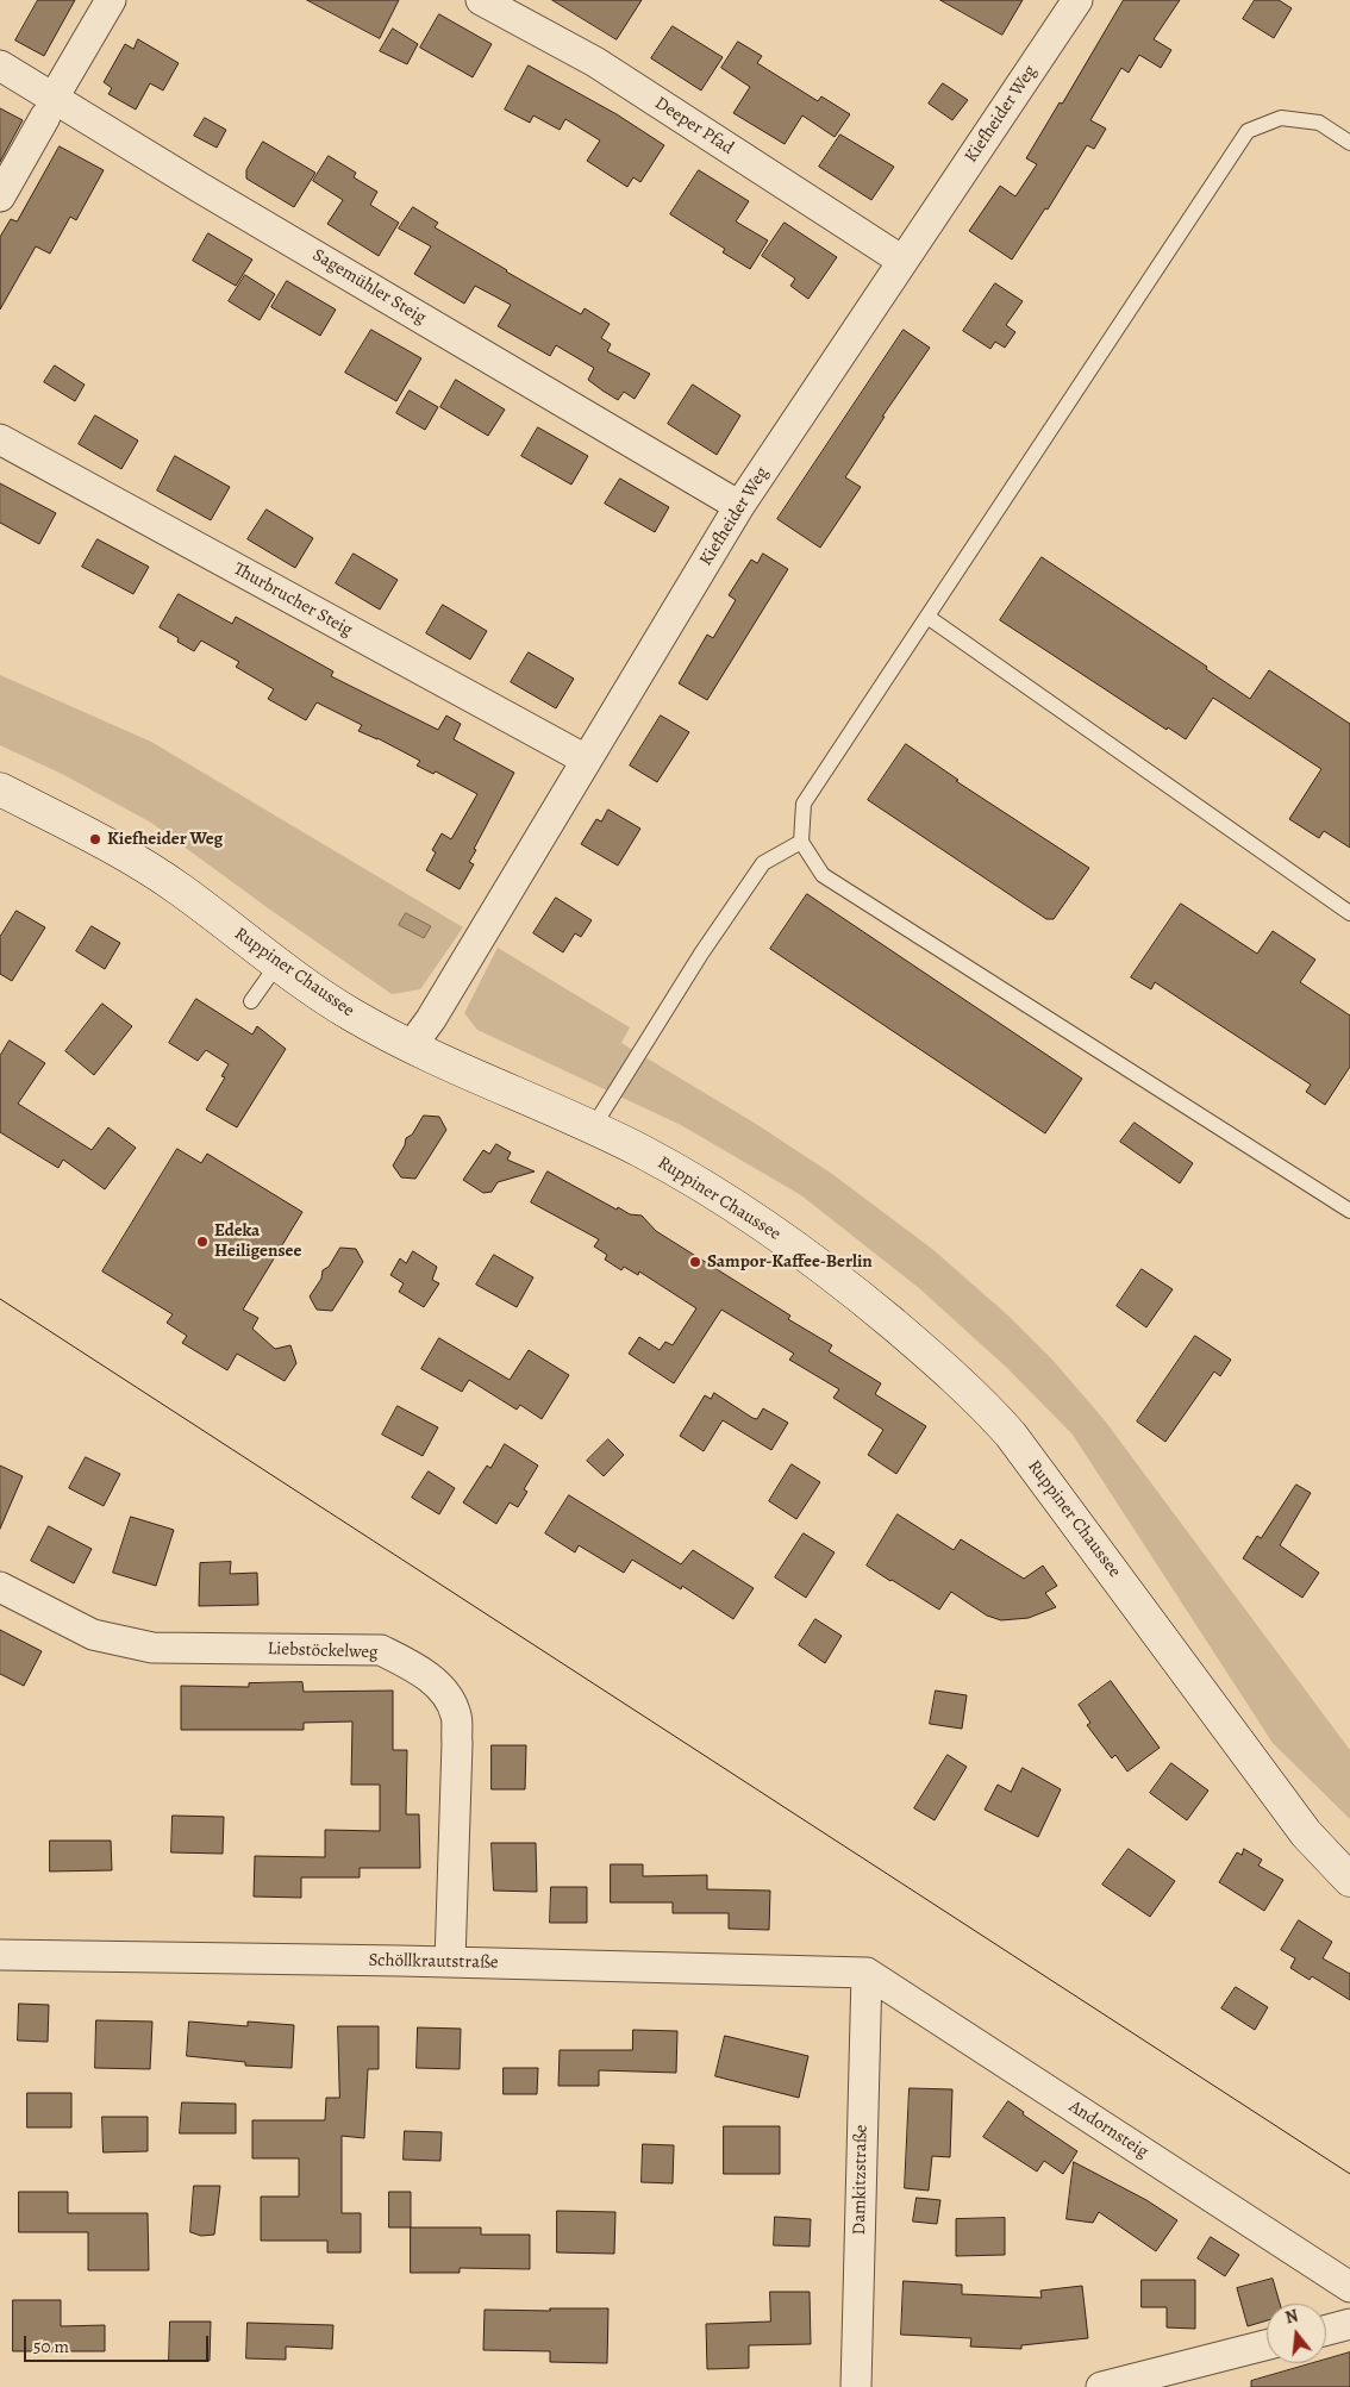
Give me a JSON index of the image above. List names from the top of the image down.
{
  "streets": {
    "main road": ["Ruppiner Chaussee"],
    "street": [
      "Kiefheider Weg",
      "Deeper Pfad",
      "Sagemühler Steig",
      "Thurbrucher Steig",
      "Liebstöckelweg",
      "Schöllkrautstraße",
      "Andornsteig",
      "Damkitzstraße"
    ]
  },
  "crossings": [
    ["Kiefheider Weg", "Deeper Pfad"],
    ["Kiefheider Weg", "Sagemühler Steig"],
    ["Kiefheider Weg", "Thurbrucher Steig"],
    ["Kiefheider Weg", "Ruppiner Chaussee"],
    ["Liebstöckelweg", "Schöllkrautstraße"],
    ["Schöllkrautstraße", "Andornsteig"],
    ["Schöllkrautstraße", "Damkitzstraße"],
    ["Andornsteig", "Damkitzstraße"]
  ],
  "places": ["Kiefheider Weg", "Edeka Heiligensee", "Sampor-Kaffee-Berlin"],
  "scale_bar": "50 m",
  "north": "top"
}
